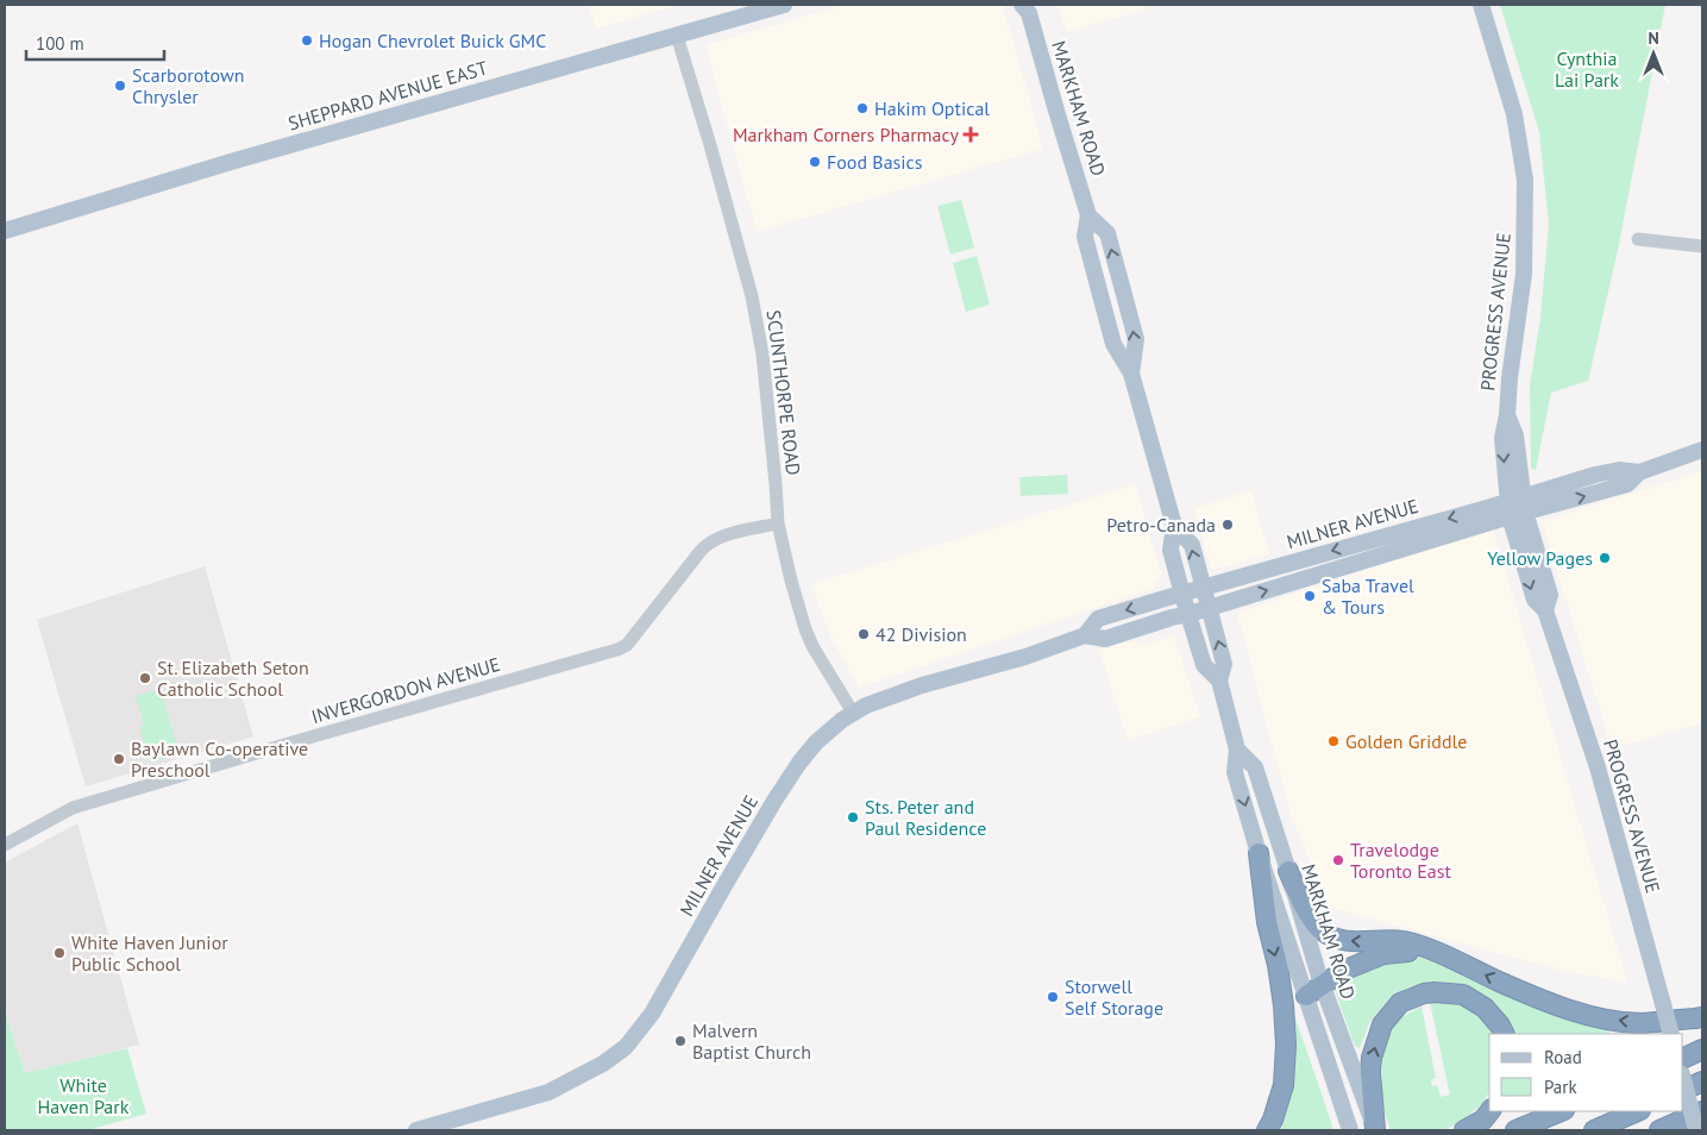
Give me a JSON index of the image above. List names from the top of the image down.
{
  "streets": {
    "main road": [
      "SHEPPARD AVENUE EAST",
      "MARKHAM ROAD",
      "PROGRESS AVENUE",
      "MILNER AVENUE"
    ],
    "street": ["SCUNTHORPE ROAD", "INVERGORDON AVENUE"]
  },
  "crossings": [
    ["SHEPPARD AVENUE EAST", "SCUNTHORPE ROAD"],
    ["MARKHAM ROAD", "MILNER AVENUE"],
    ["PROGRESS AVENUE", "MILNER AVENUE"],
    ["SCUNTHORPE ROAD", "MILNER AVENUE"],
    ["SCUNTHORPE ROAD", "INVERGORDON AVENUE"]
  ],
  "parks": ["Cynthia Lai Park", "White Haven Park"],
  "places": {
    "other": [
      "Hogan Chevrolet Buick GMC",
      "Scarborotown Chrysler",
      "Hakim Optical",
      "Food Basics",
      "Petro-Canada",
      "Yellow Pages",
      "Saba Travel & Tours",
      "42 Division",
      "St. Elizabeth Seton Catholic School",
      "Golden Griddle",
      "Baylawn Co-operative Preschool",
      "Sts. Peter and Paul Residence",
      "Travelodge Toronto East",
      "White Haven Junior Public School",
      "Storwell Self Storage",
      "Malvern Baptist Church"
    ],
    "health": ["Markham Corners Pharmacy"]
  },
  "legend": ["Road", "Park"],
  "scale_bar": "100 m",
  "north": "top"
}
